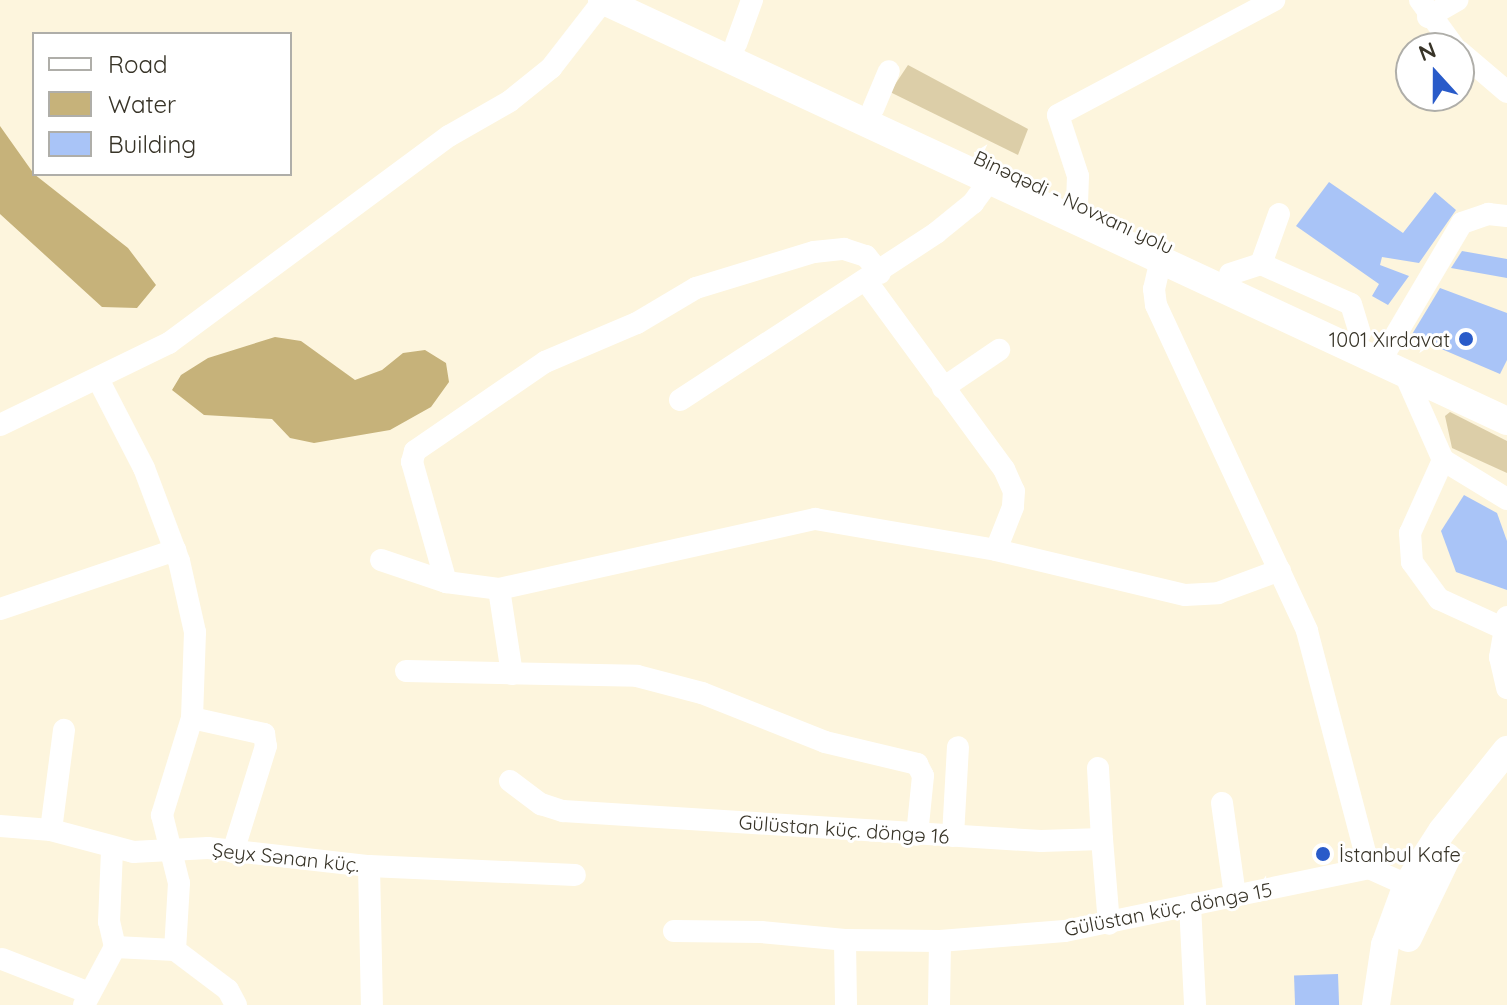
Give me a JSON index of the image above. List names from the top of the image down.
{
  "streets": {
    "main road": ["Binəqədi - Novxanı yolu"],
    "street": ["Gülüstan küç. döngə 16", "Şeyx Sənan küç.", "Gülüstan küç. döngə 15"]
  },
  "places": ["1001 Xırdavat", "İstanbul Kafe"],
  "legend": ["Road", "Water", "Building"],
  "north": "top"
}
